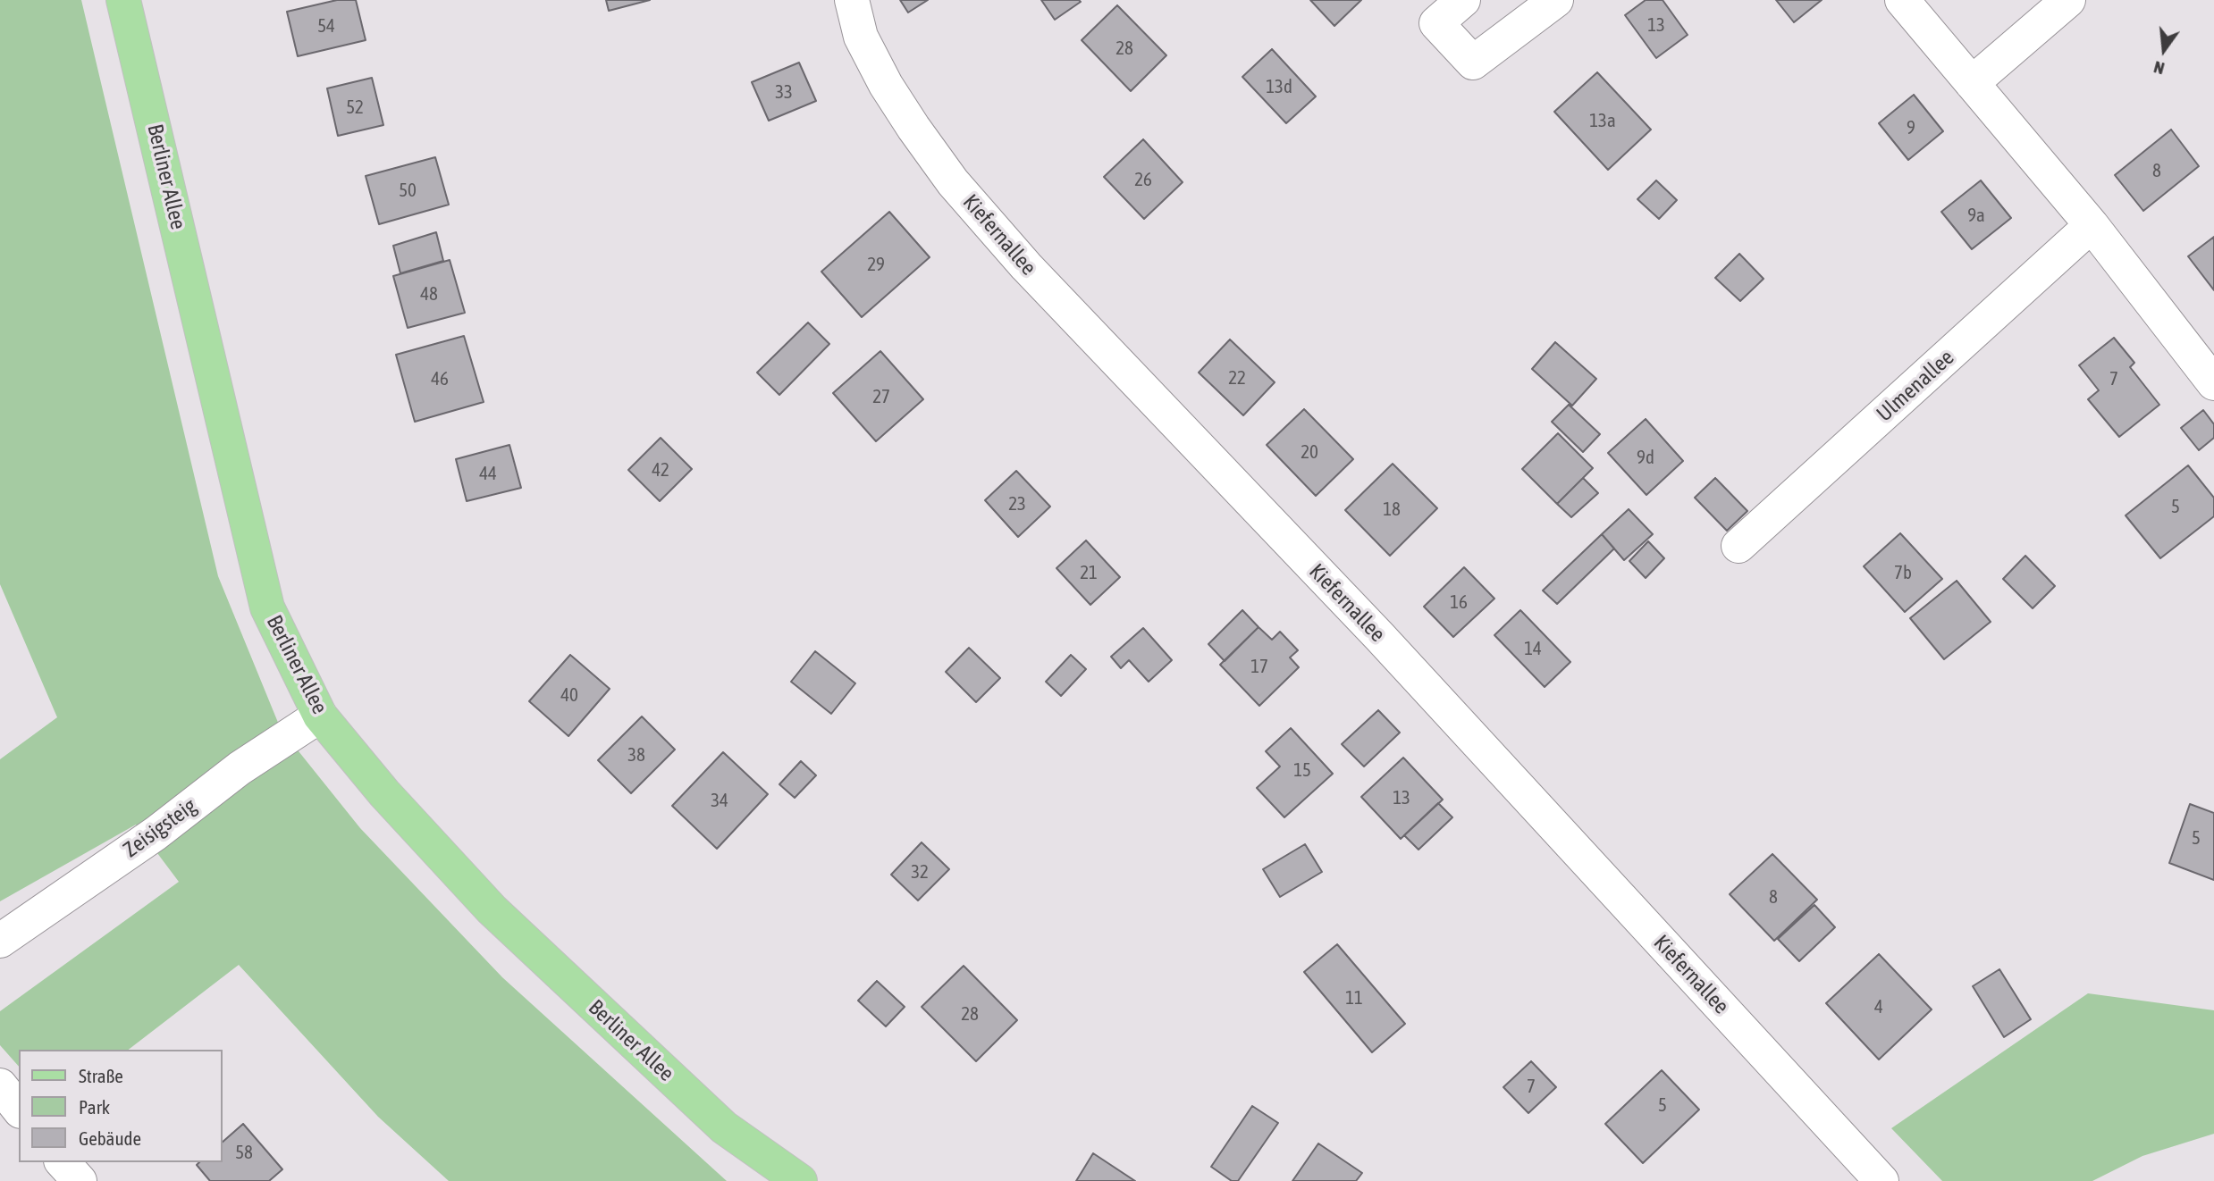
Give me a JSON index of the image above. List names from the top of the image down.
{
  "streets": {
    "main road": ["Berliner Allee"],
    "street": ["Kiefernallee", "Ulmenallee", "Zeisigsteig"]
  },
  "crossings": [
    ["Berliner Allee", "Zeisigsteig"]
  ],
  "house_numbers": [
    "13",
    "54",
    "28",
    "13d",
    "33",
    "52",
    "13a",
    "9",
    "8",
    "26",
    "50",
    "9a",
    "29",
    "48",
    "22",
    "46",
    "7",
    "27",
    "20",
    "9d",
    "42",
    "44",
    "23",
    "5",
    "18",
    "21",
    "7b",
    "16",
    "14",
    "17",
    "40",
    "38",
    "15",
    "13",
    "34",
    "5",
    "32",
    "8",
    "11",
    "4",
    "28",
    "7",
    "5",
    "58"
  ],
  "legend": ["Straße", "Park", "Gebäude"],
  "north": "bottom"
}
